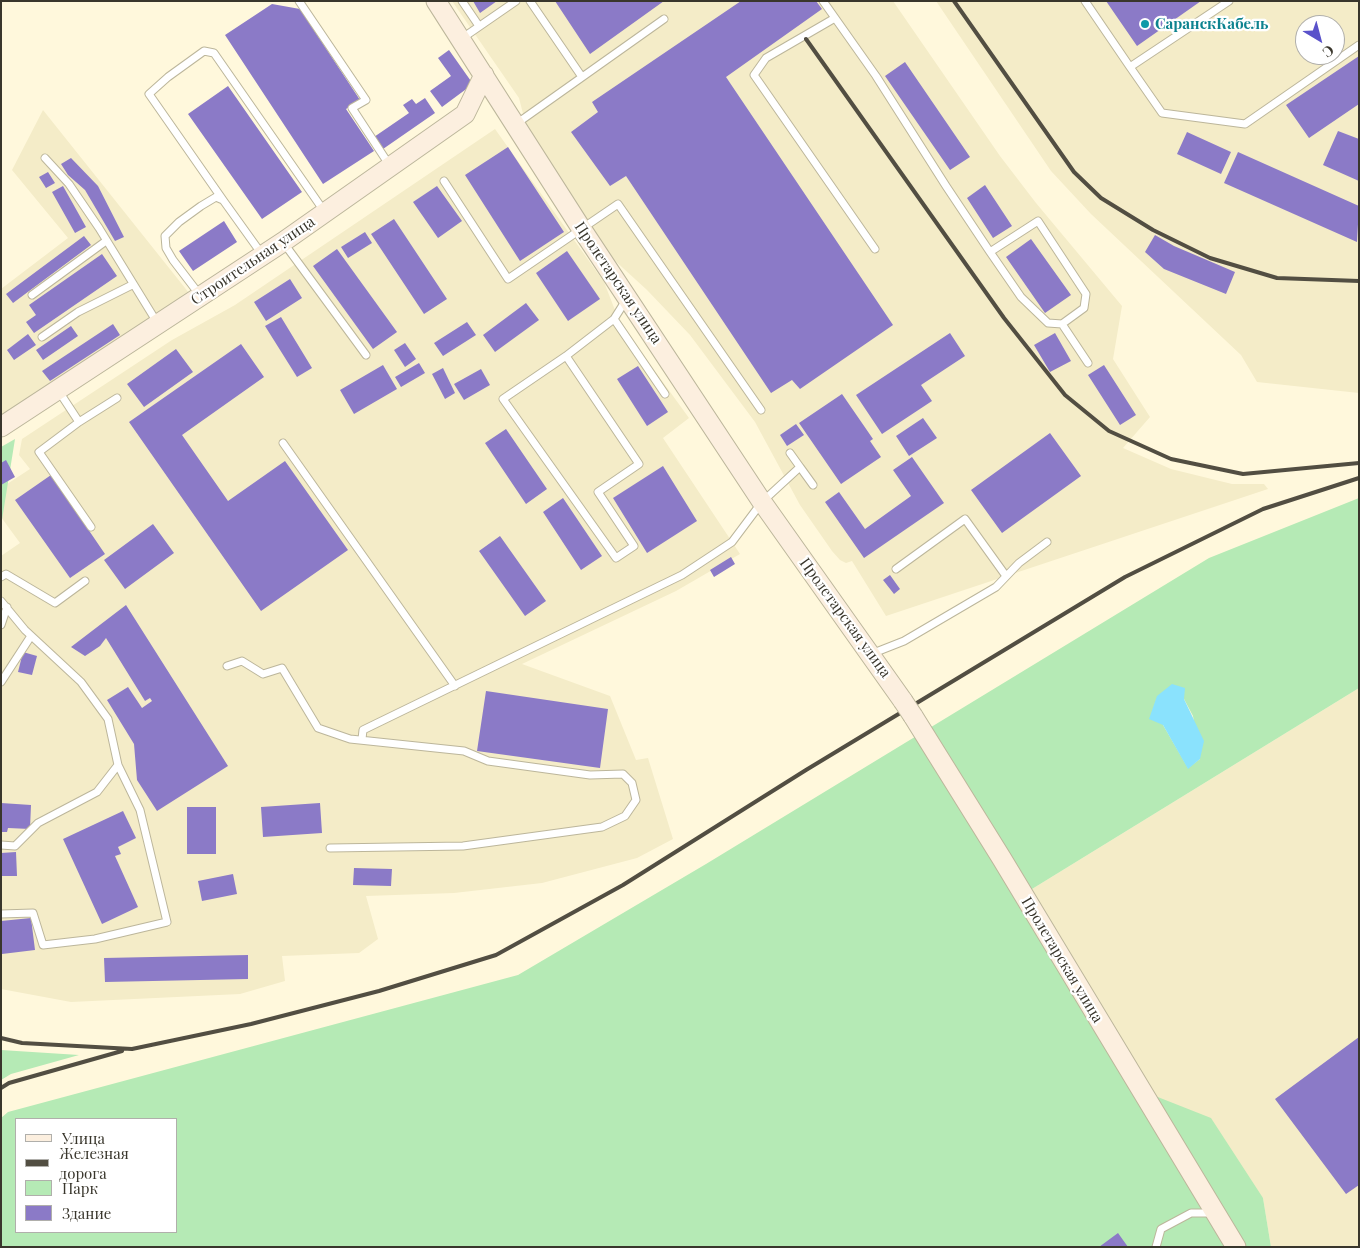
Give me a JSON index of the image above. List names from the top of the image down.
{
  "streets": {
    "street": ["Строительная улица", "Пролетарская улица"]
  },
  "crossings": [
    ["Строительная улица", "Пролетарская улица"]
  ],
  "places": ["СаранскКабель"],
  "legend": [
    "Улица",
    "Железная дорога",
    "Парк",
    "Здание"
  ],
  "north": "bottom right"
}
